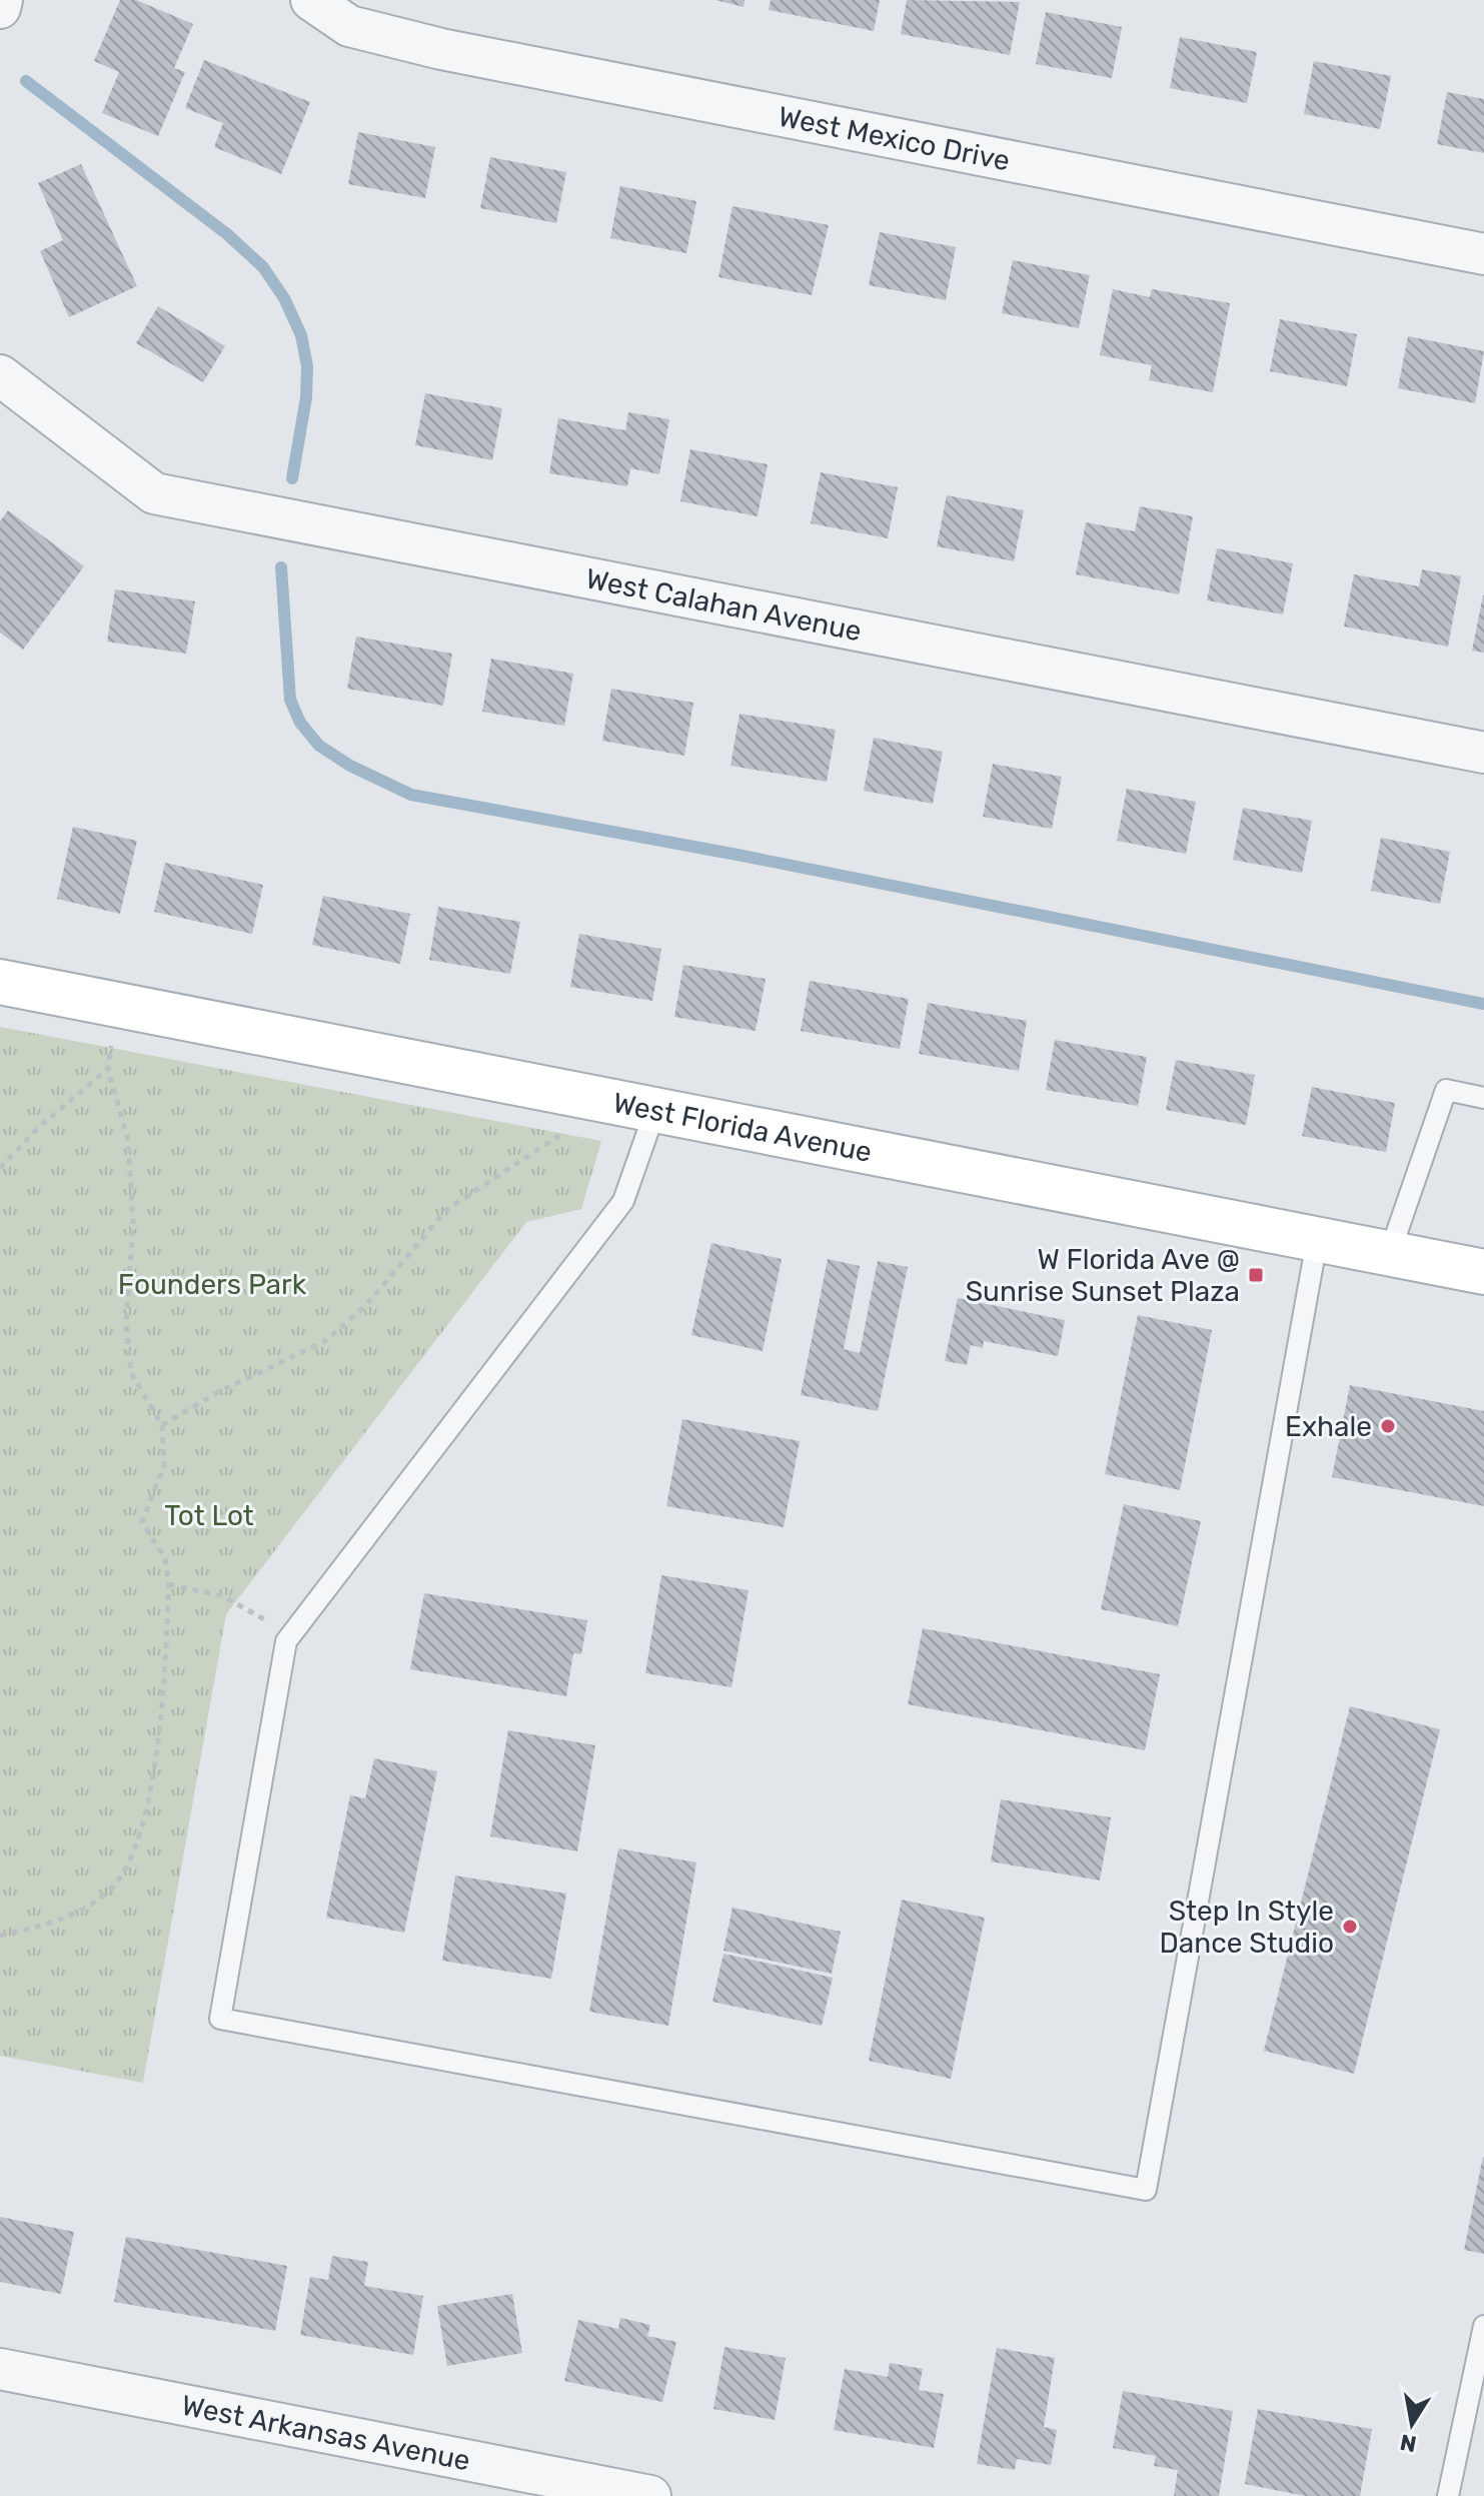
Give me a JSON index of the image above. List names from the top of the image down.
{
  "streets": {
    "street": [
      "West Mexico Drive",
      "West Calahan Avenue",
      "West Florida Avenue",
      "West Arkansas Avenue"
    ]
  },
  "parks": ["Founders Park", "Tot Lot"],
  "places": {
    "transit": ["W Florida Ave @ Sunrise Sunset Plaza"],
    "other": ["Exhale", "Step In Style Dance Studio"]
  },
  "north": "bottom"
}
